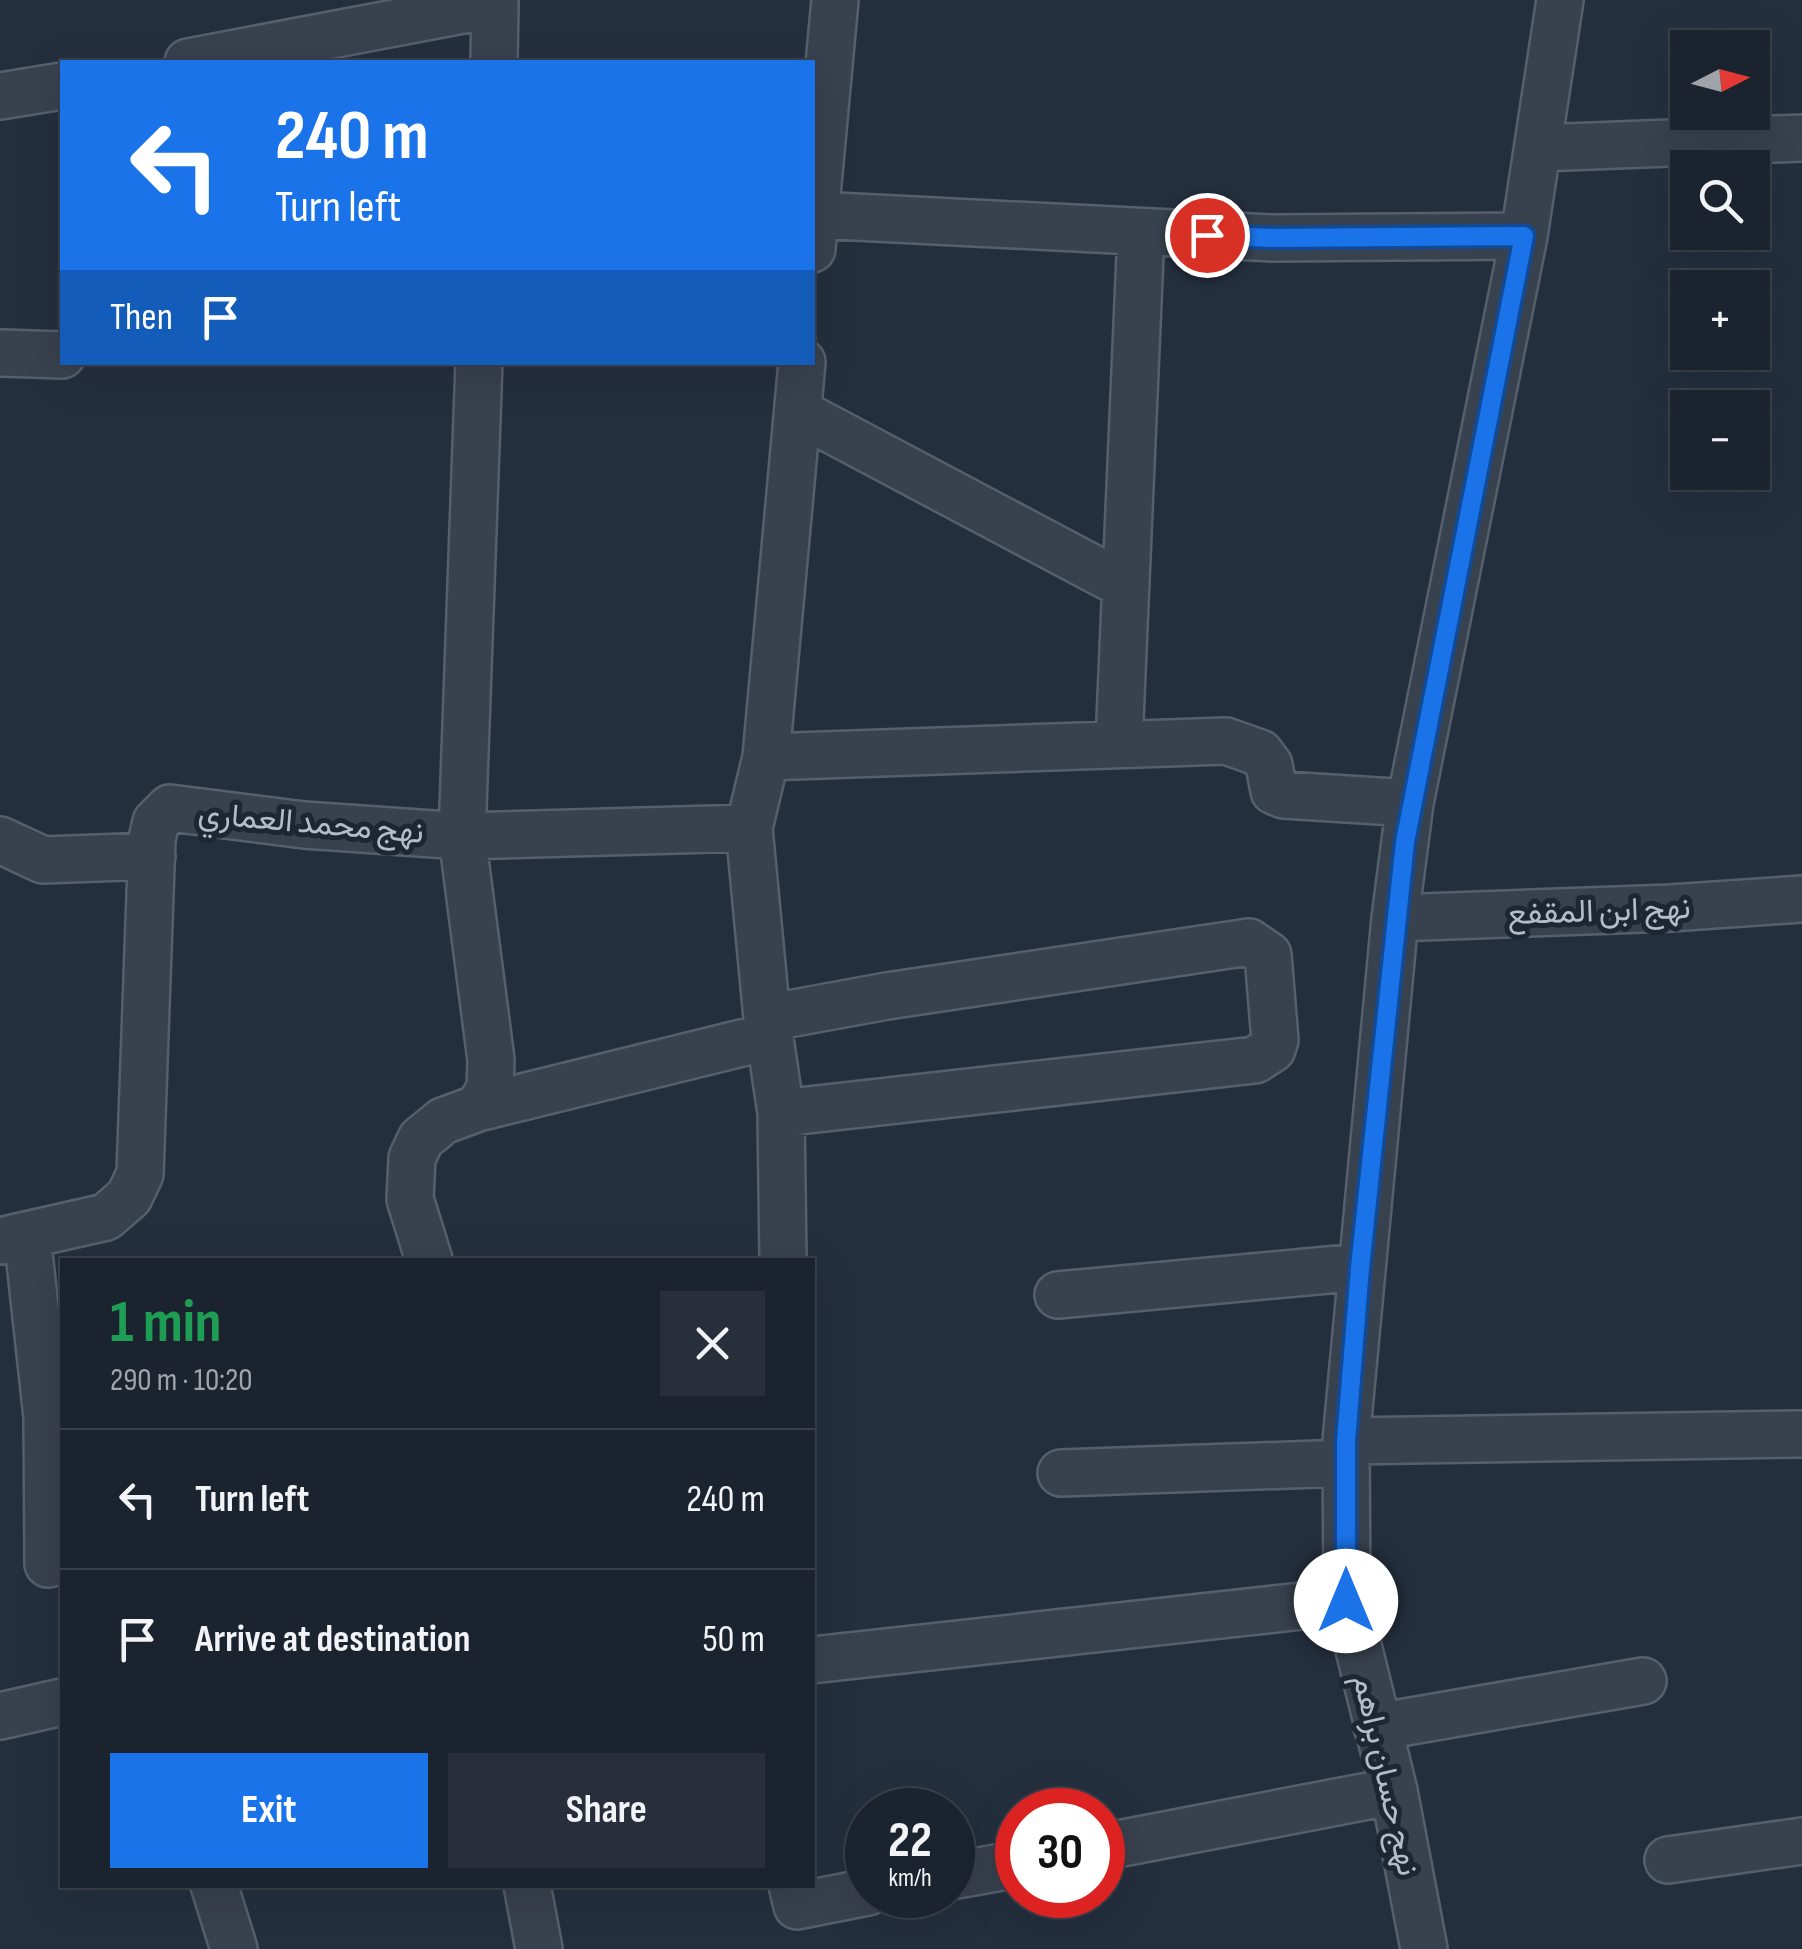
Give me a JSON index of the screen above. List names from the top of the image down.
{
  "streets": {
    "street": ["نهج محمد العماري", "نهج ابن المقفع", "نهج حسان براهم"]
  },
  "crossings": [
    ["نهج ابن المقفع", "نهج حسان براهم"]
  ],
  "north": "right",
  "page": {
    "map_buttons": ["+", "−"],
    "turn": ["240 m", "Turn left"],
    "then": "Then",
    "heading": ["1 min", "290 m · 10:20"],
    "list": [
      {
        "name": "Turn left",
        "value": "240 m"
      },
      {
        "name": "Arrive at destination",
        "value": "50 m"
      }
    ],
    "buttons": ["Exit", "Share"],
    "speed": "22 km/h",
    "limit": "30"
  }
}
